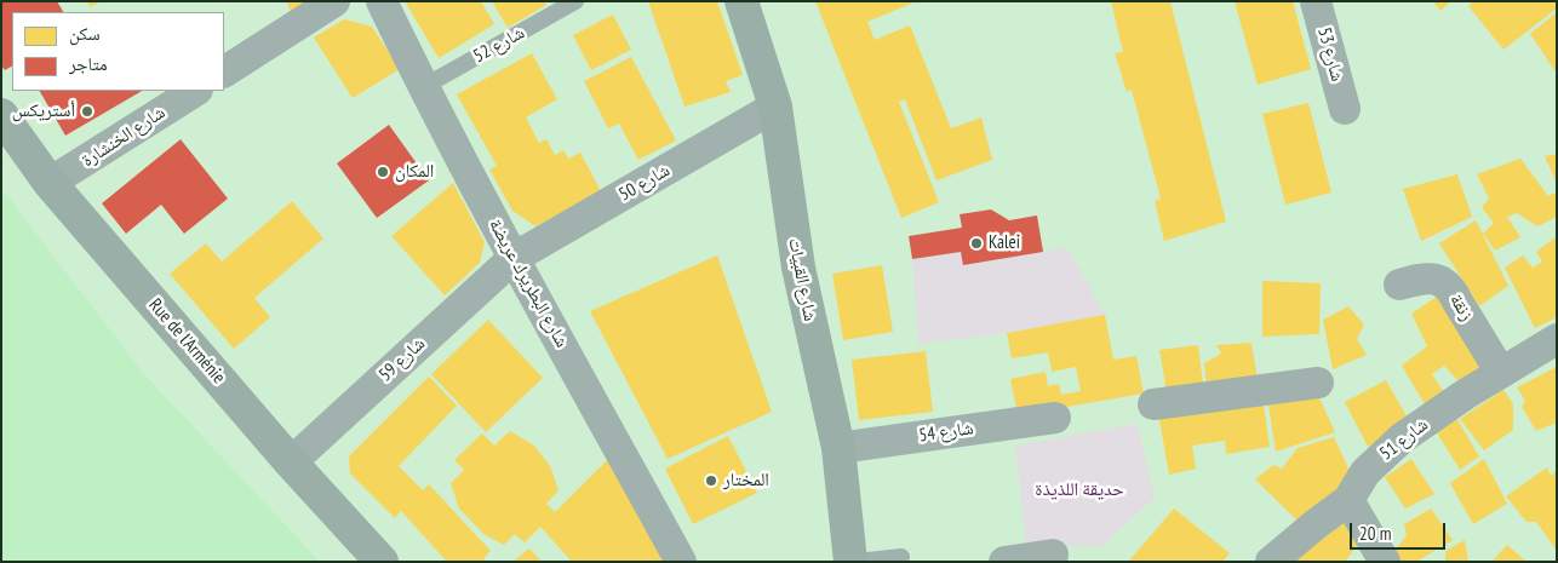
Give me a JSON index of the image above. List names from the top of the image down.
{
  "streets": {
    "street": [
      "شارع 53",
      "شارع الخنشارة",
      "شارع 50",
      "شارع القبيات",
      "شارع البطريرك عريضة",
      "زنقة",
      "Rue de l'Arménie",
      "شارع 59",
      "شارع 54",
      "شارع 51"
    ],
    "lane": ["شارع 52"]
  },
  "crossings": [
    ["شارع 52", "شارع البطريرك عريضة"],
    ["شارع الخنشارة", "Rue de l'Arménie"],
    ["شارع 50", "شارع القبيات"],
    ["شارع 50", "شارع البطريرك عريضة"],
    ["شارع 50", "شارع 59"],
    ["شارع القبيات", "شارع 54"],
    ["شارع البطريرك عريضة", "شارع 59"],
    ["زنقة", "شارع 51"],
    ["Rue de l'Arménie", "شارع 59"]
  ],
  "parks": ["حديقة اللذيذة"],
  "places": [
    "أستريكس",
    "المكان",
    "Kalei",
    "المختار"
  ],
  "legend": ["سكن", "متاجر"],
  "scale_bar": "20 m"
}
